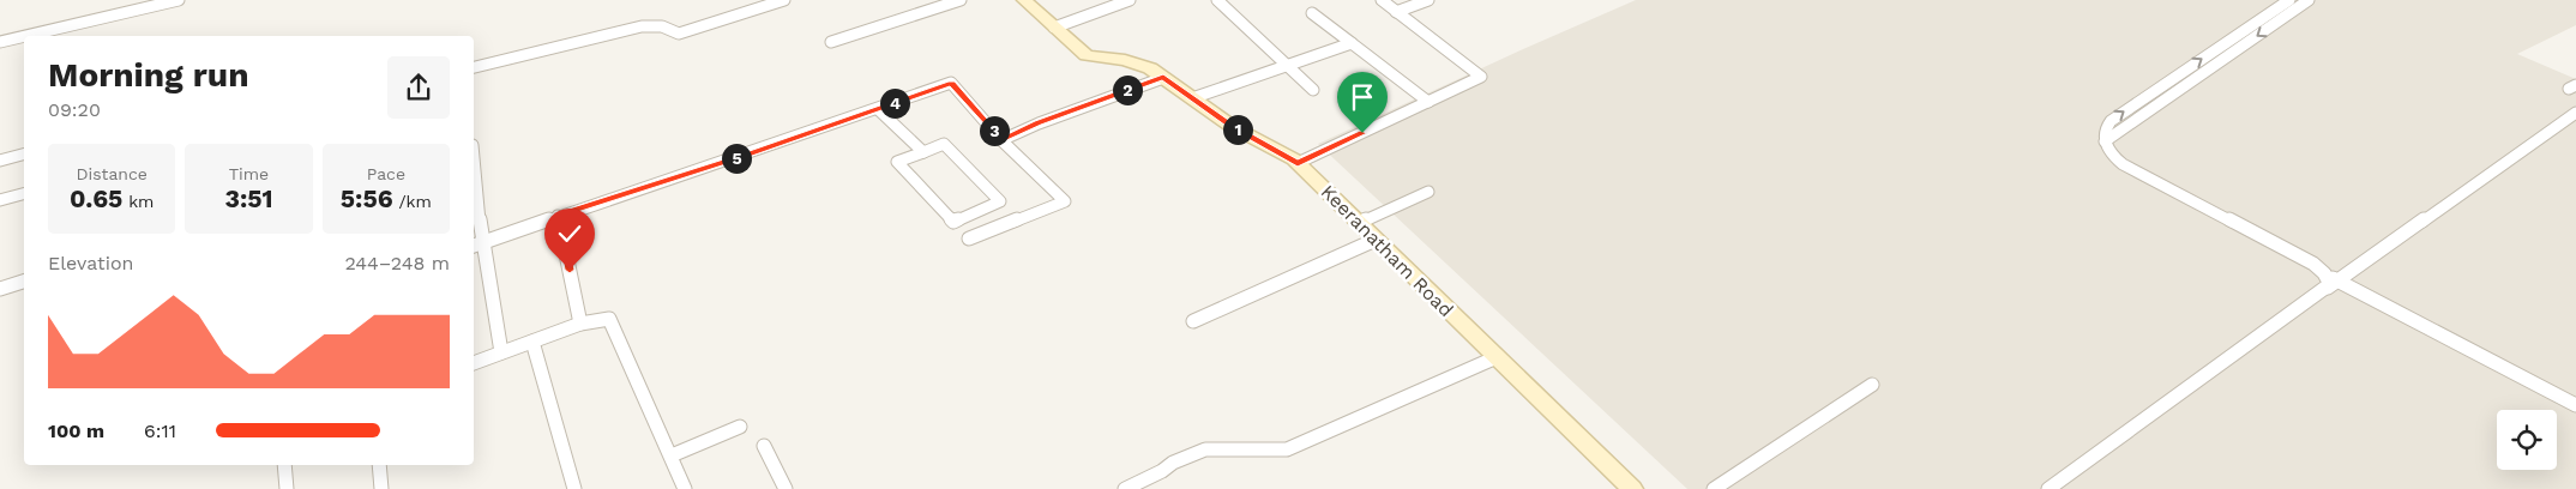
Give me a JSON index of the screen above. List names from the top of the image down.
{
  "streets": {
    "street": ["Keeranatham Road"]
  },
  "page": {
    "heading": ["Morning run", "09:20"],
    "pins": [
      "2",
      "4",
      "1",
      "3",
      "5"
    ],
    "stats": [
      ["Distance", "0.65 km"],
      ["Time", "3:51"],
      ["Pace", "5:56 /km"]
    ],
    "chart": ["Elevation", "244–248 m"],
    "list": [
      {
        "name": "100 m",
        "note": "6:11"
      }
    ]
  }
}
